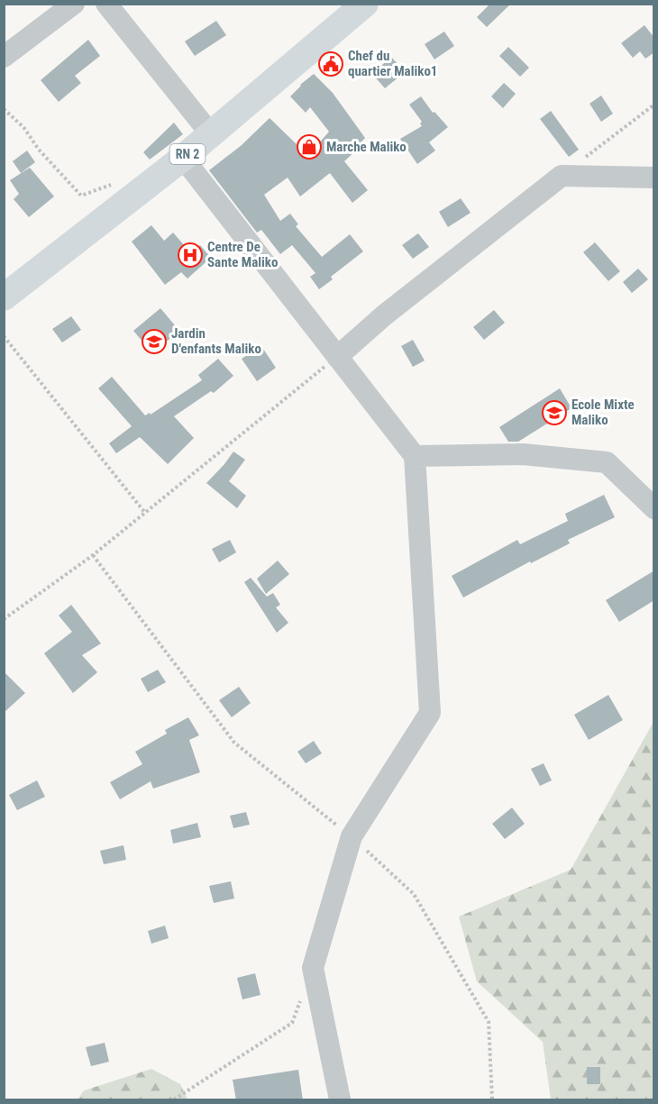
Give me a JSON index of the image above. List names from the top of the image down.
{
  "streets": {
    "main road": ["RN 2"]
  },
  "places": {
    "public building": ["Chef du quartier Maliko1"],
    "shop": ["Marche Maliko"],
    "hospital": ["Centre De Sante Maliko"],
    "school or university": ["Jardin D'enfants Maliko", "Ecole Mixte Maliko"]
  }
}
